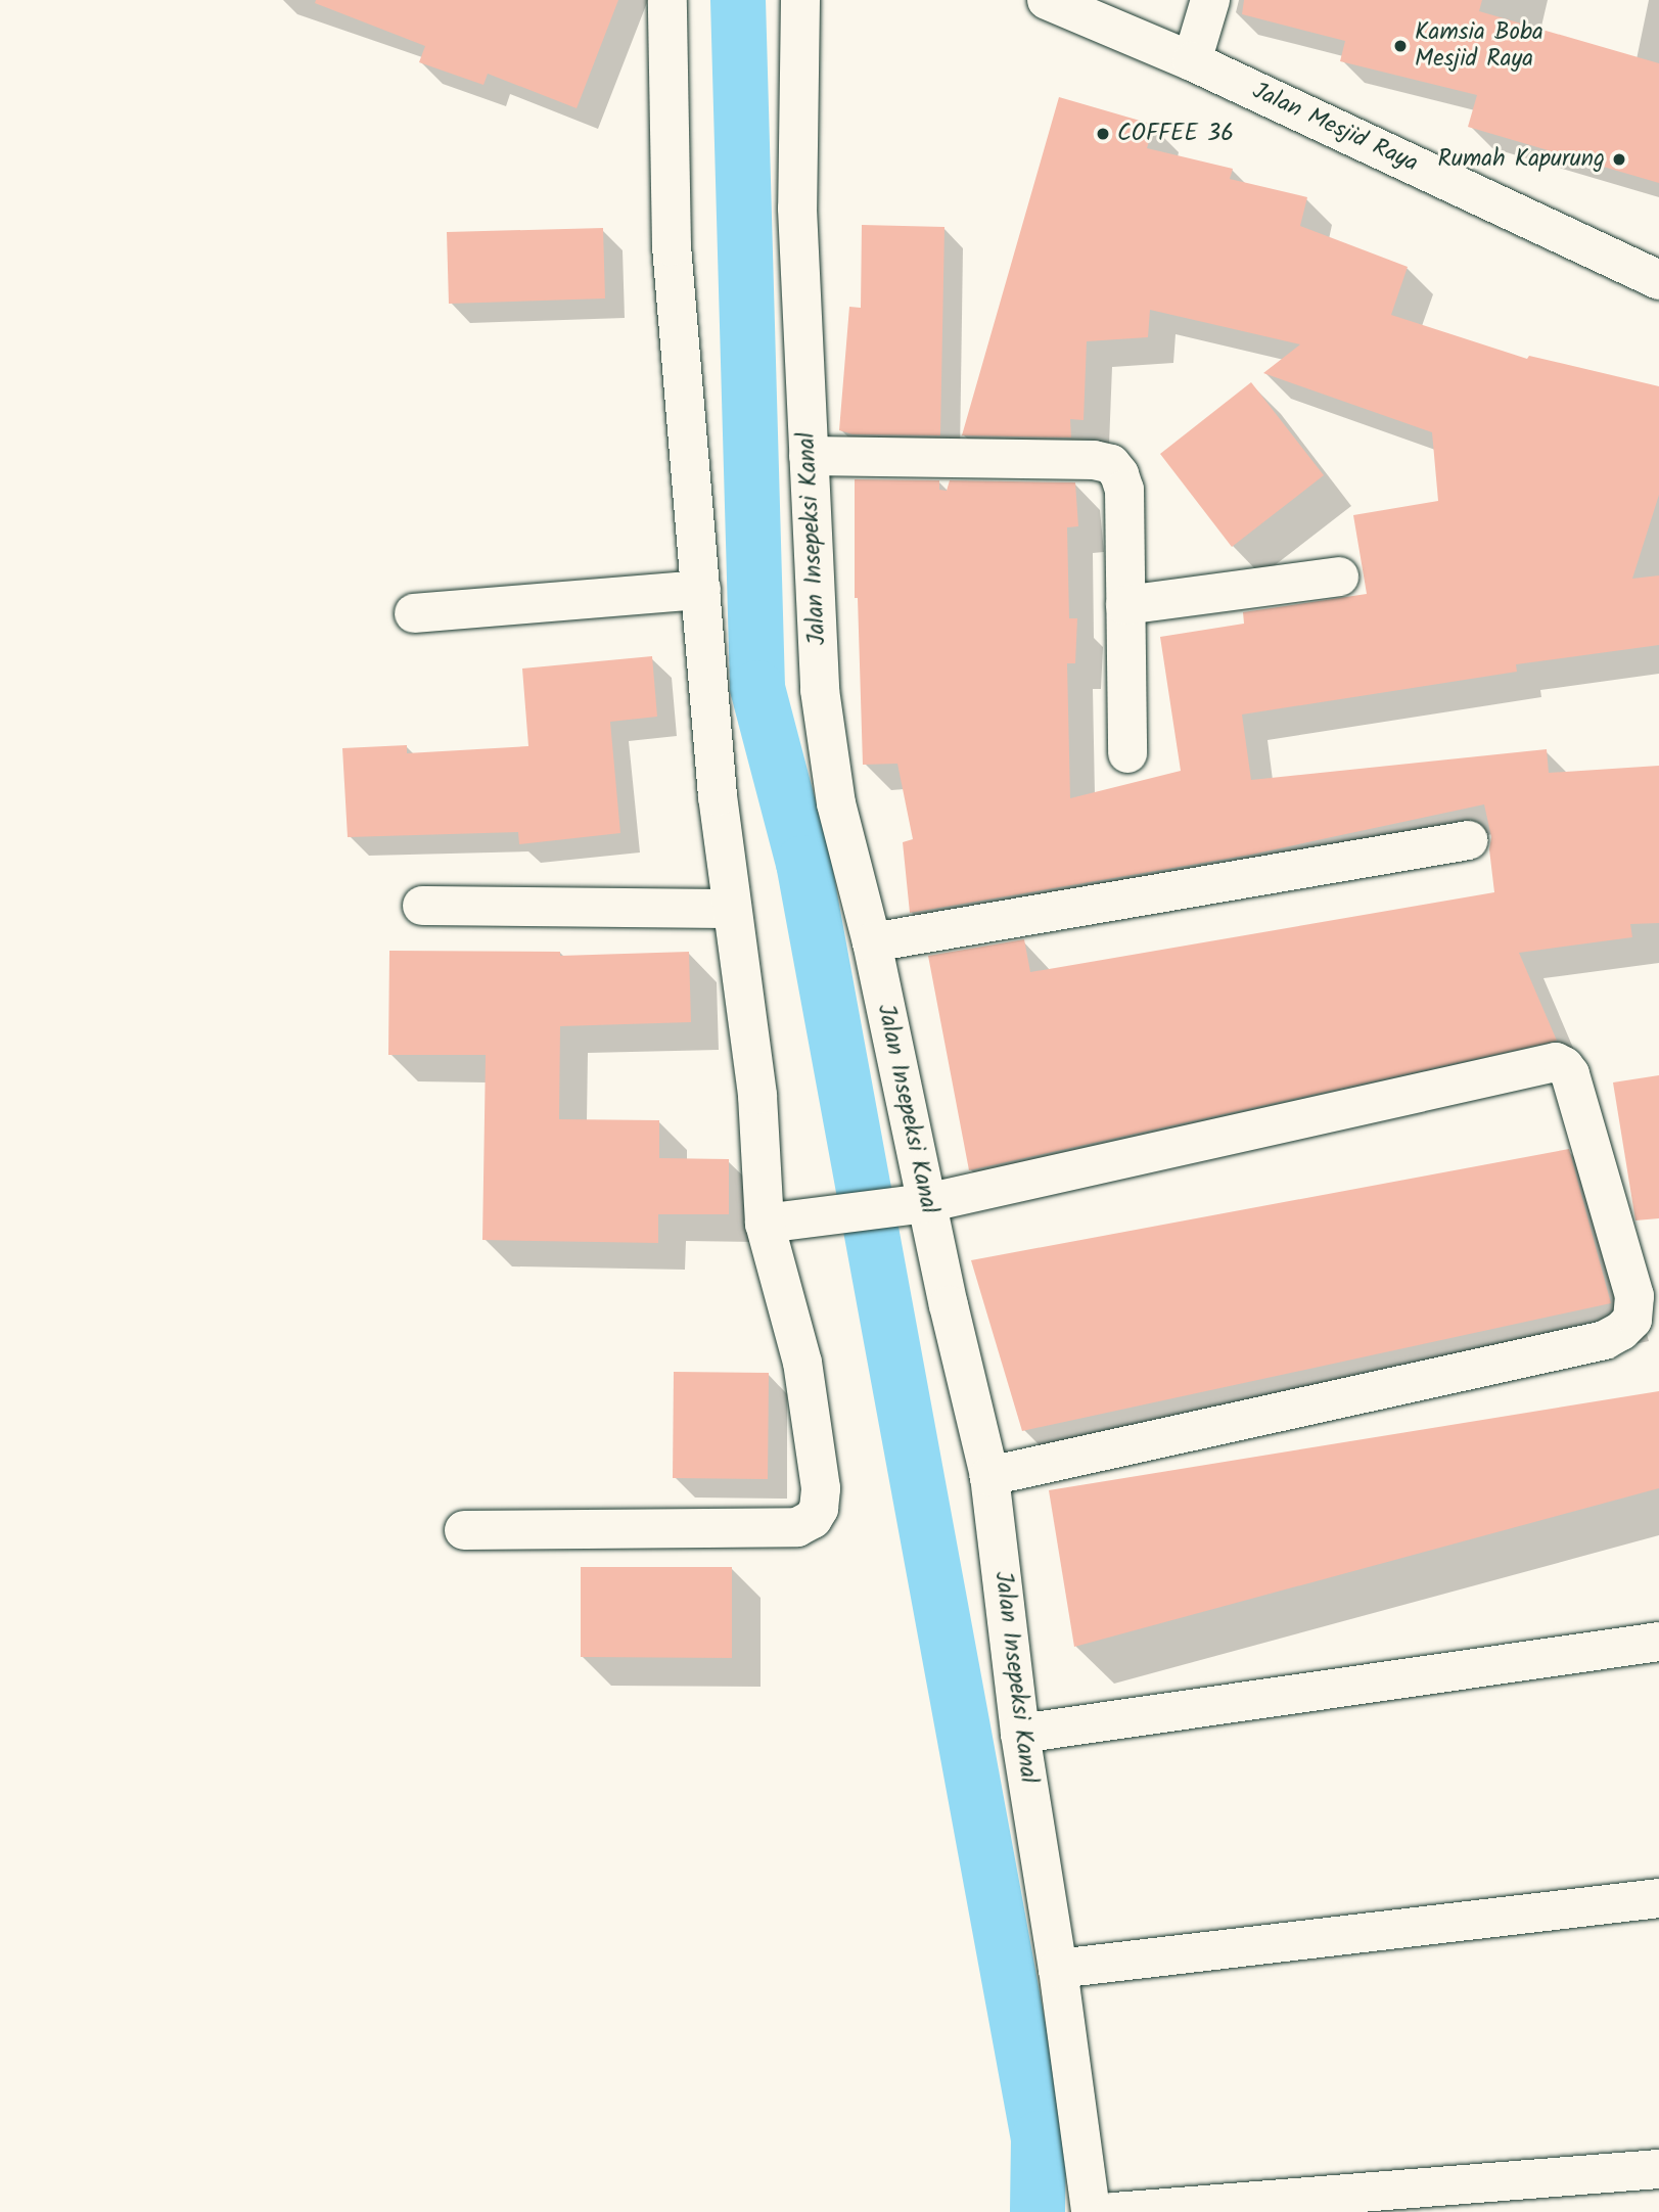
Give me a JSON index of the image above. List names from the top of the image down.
{
  "streets": {
    "street": ["Jalan Mesjid Raya", "Jalan Insepeksi Kanal"]
  },
  "places": ["Kamsia Boba Mesjid Raya", "COFFEE 36", "Rumah Kapurung"]
}
